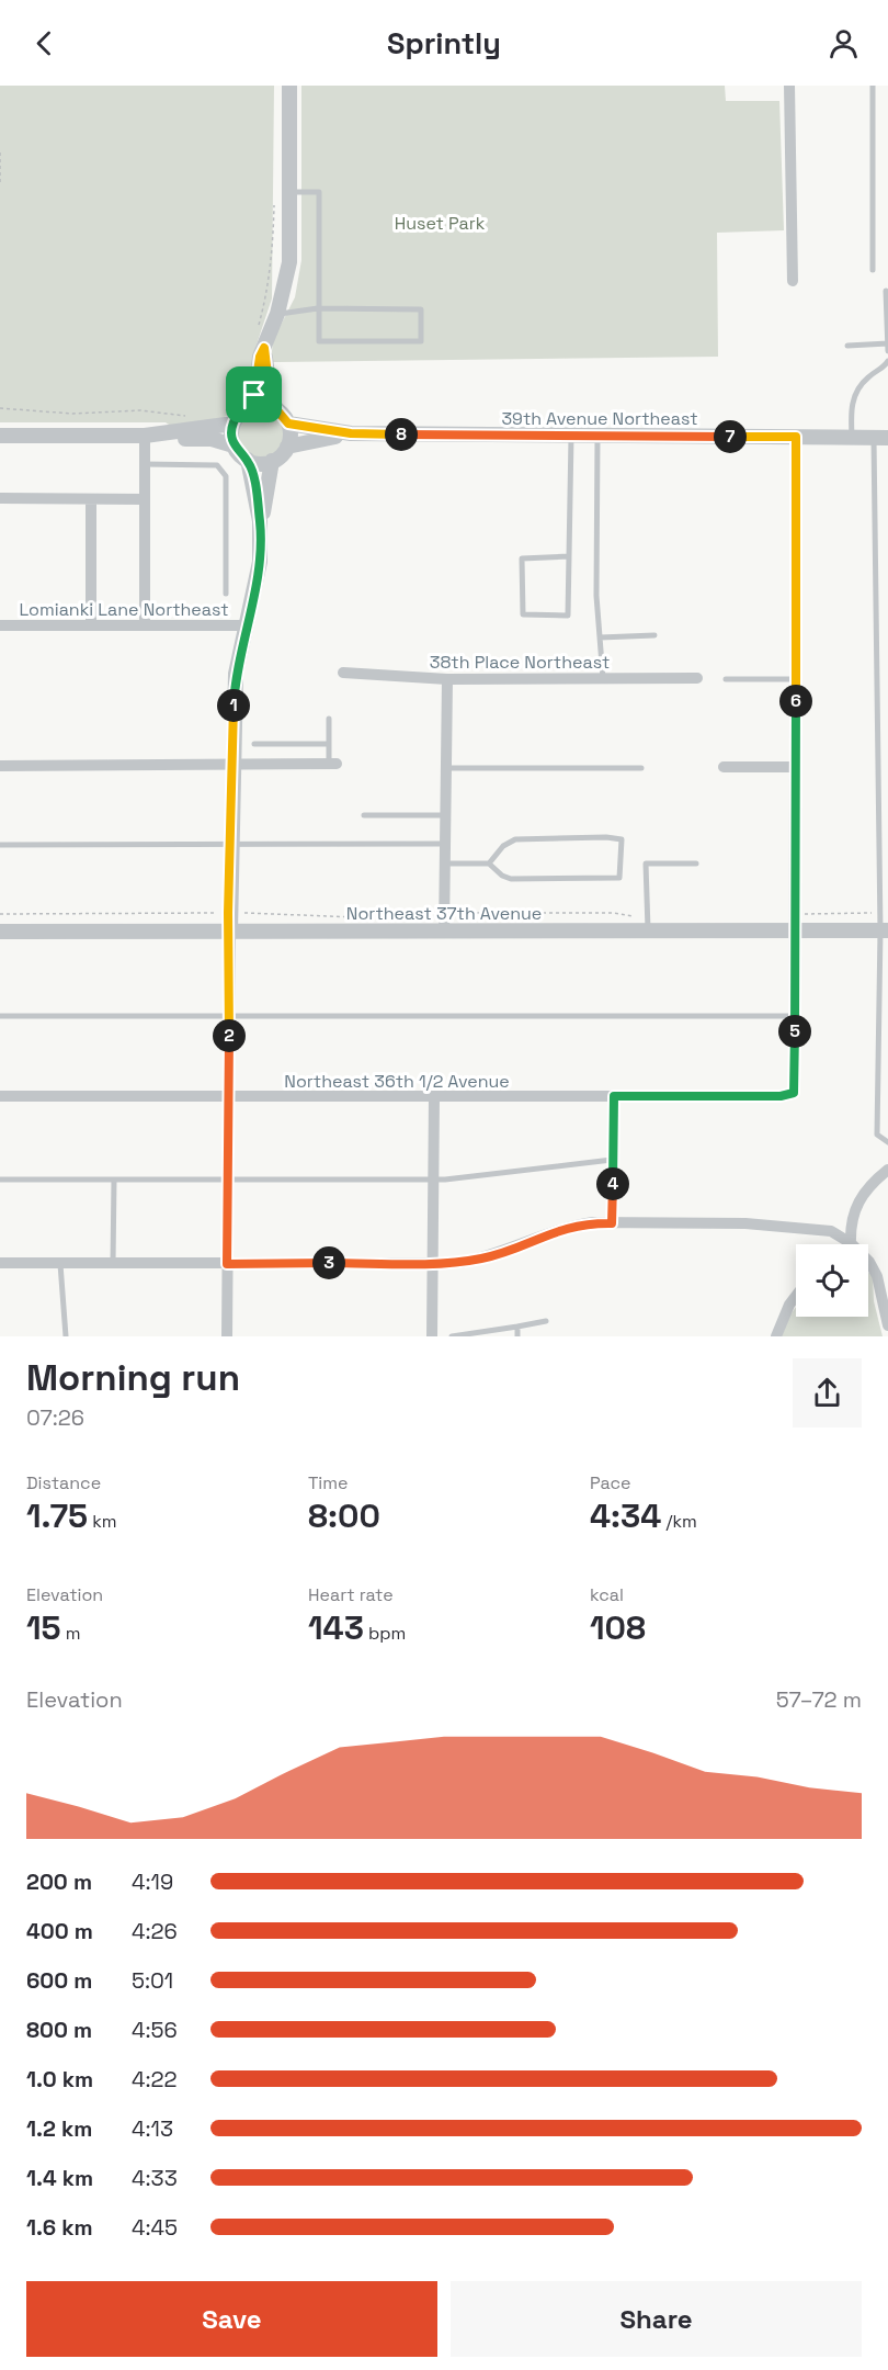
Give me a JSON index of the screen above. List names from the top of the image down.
{
  "streets": {
    "street": [
      "39th Avenue Northeast",
      "Lomianki Lane Northeast",
      "38th Place Northeast",
      "Northeast 37th Avenue",
      "Northeast 36th 1/2 Avenue"
    ]
  },
  "parks": ["Huset Park"],
  "page": {
    "header": "Sprintly",
    "pins": [
      "8",
      "7",
      "6",
      "1",
      "5",
      "2",
      "4",
      "3"
    ],
    "heading": ["Morning run", "07:26"],
    "stats": [
      ["Distance", "1.75 km"],
      ["Time", "8:00"],
      ["Pace", "4:34 /km"],
      ["Elevation", "15 m"],
      ["Heart rate", "143 bpm"],
      ["kcal", "108"]
    ],
    "chart": ["Elevation", "57–72 m"],
    "list": [
      {
        "name": "200 m",
        "note": "4:19"
      },
      {
        "name": "400 m",
        "note": "4:26"
      },
      {
        "name": "600 m",
        "note": "5:01"
      },
      {
        "name": "800 m",
        "note": "4:56"
      },
      {
        "name": "1.0 km",
        "note": "4:22"
      },
      {
        "name": "1.2 km",
        "note": "4:13"
      },
      {
        "name": "1.4 km",
        "note": "4:33"
      },
      {
        "name": "1.6 km",
        "note": "4:45"
      }
    ],
    "buttons": ["Save", "Share"]
  }
}
